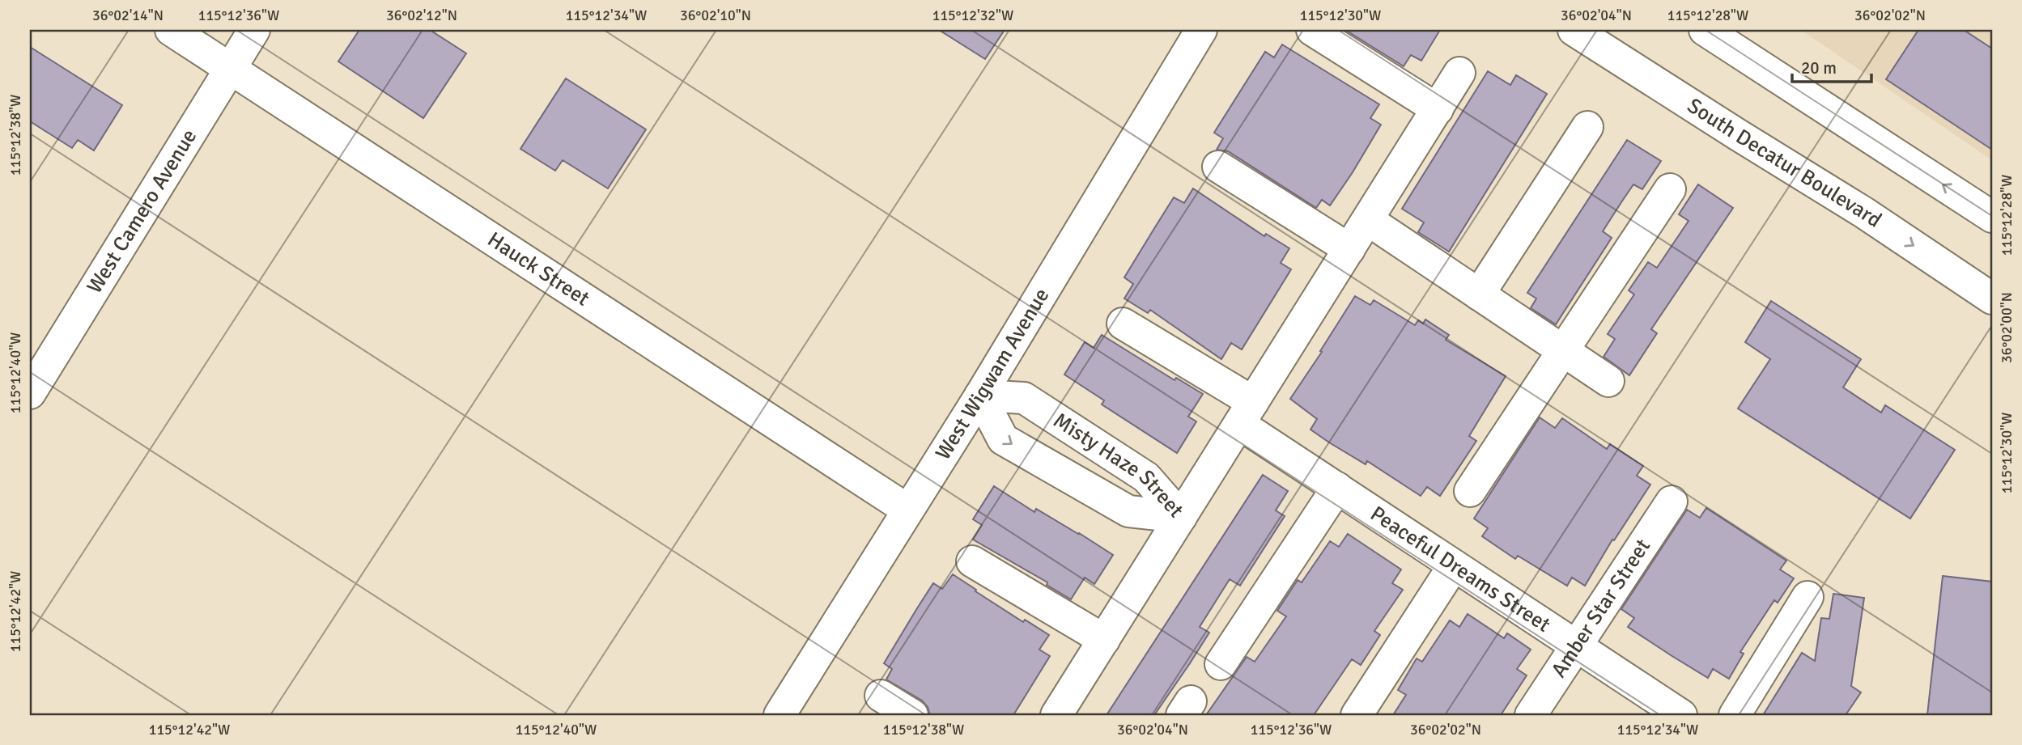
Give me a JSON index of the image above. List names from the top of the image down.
{
  "streets": {
    "street": [
      "South Decatur Boulevard",
      "West Camero Avenue",
      "Hauck Street",
      "West Wigwam Avenue",
      "Misty Haze Street",
      "Peaceful Dreams Street",
      "Amber Star Street"
    ]
  },
  "crossings": [
    ["West Camero Avenue", "Hauck Street"],
    ["Hauck Street", "West Wigwam Avenue"],
    ["West Wigwam Avenue", "Misty Haze Street"],
    ["Peaceful Dreams Street", "Amber Star Street"]
  ],
  "scale_bar": "20 m",
  "coordinates": [
    "36°02'14\"N",
    "115°12'36\"W",
    "36°02'12\"N",
    "115°12'34\"W",
    "36°02'10\"N",
    "115°12'32\"W",
    "115°12'30\"W",
    "36°02'04\"N",
    "115°12'28\"W",
    "36°02'02\"N",
    "115°12'38\"W",
    "36°02'00\"N",
    "115°12'40\"W",
    "115°12'42\"W"
  ]
}
